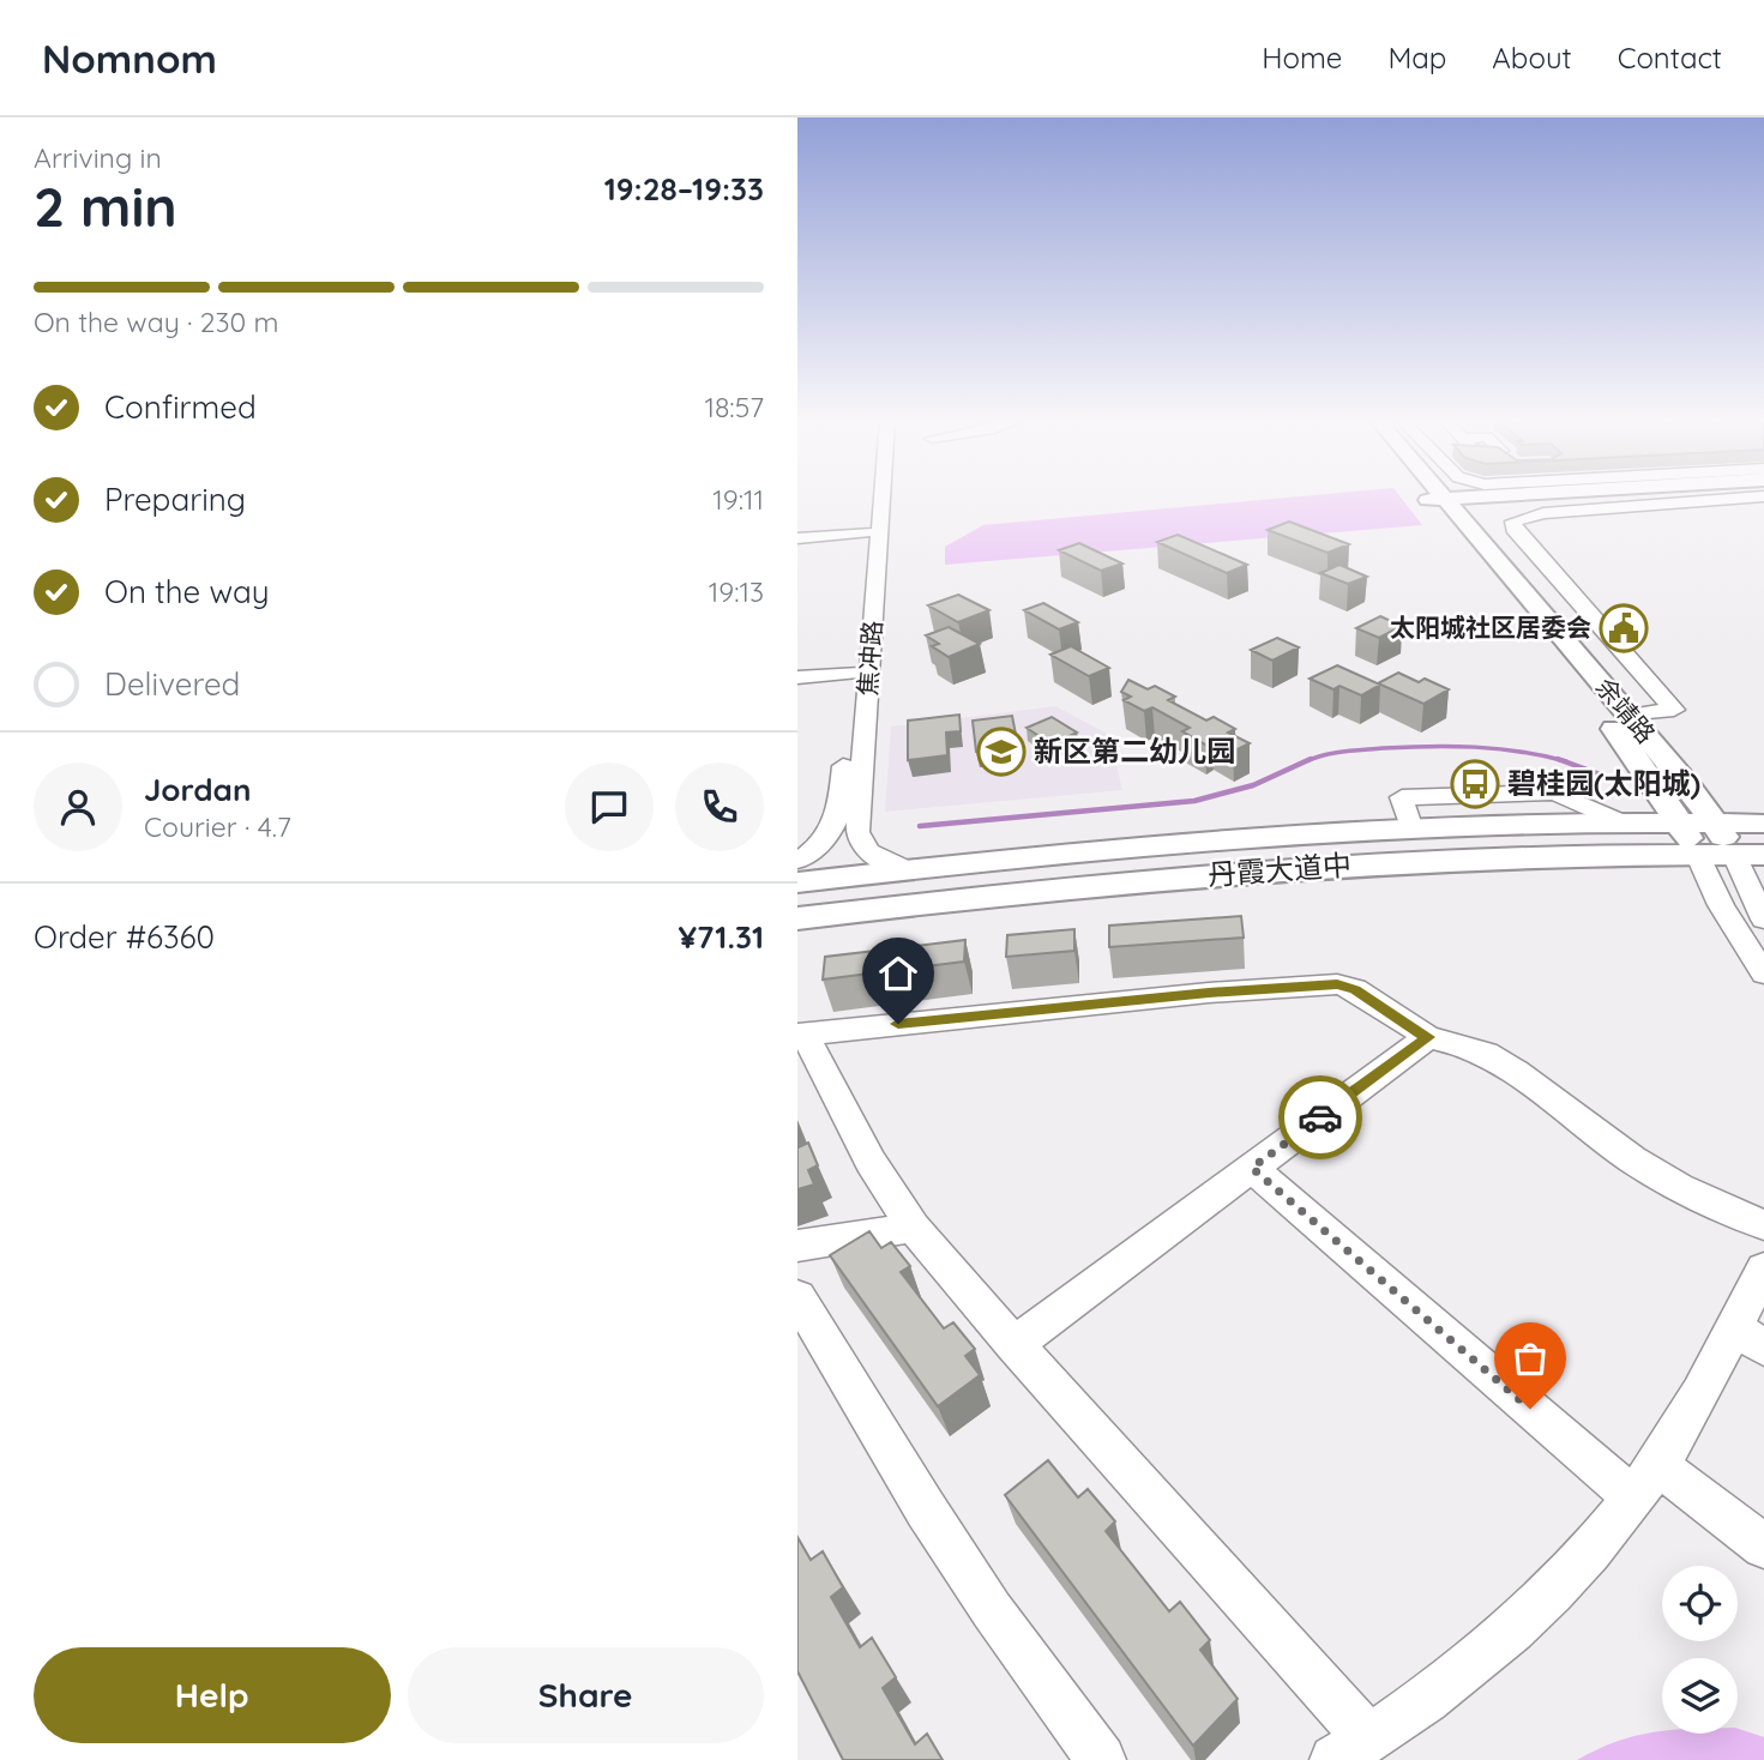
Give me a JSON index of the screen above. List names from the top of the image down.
{
  "streets": {
    "main road": ["余靖路", "丹霞大道中"],
    "street": ["焦冲路"]
  },
  "crossings": [
    ["焦冲路", "丹霞大道中"],
    ["余靖路", "丹霞大道中"]
  ],
  "places": {
    "public building": ["太阳城社区居委会"],
    "school or university": ["新区第二幼儿园"],
    "bus stop": ["碧桂园(太阳城)"]
  },
  "page": {
    "header": "Nomnom",
    "nav": [
      "Home",
      "Map",
      "About",
      "Contact"
    ],
    "heading": ["2 min", "Arriving in", "19:28–19:33"],
    "panel": [
      "Jordan",
      "Courier · 4.7",
      "Order #6360",
      "¥71.31"
    ],
    "bar": "On the way · 230 m",
    "list": [
      ["Confirmed", "18:57"],
      ["Preparing", "19:11"],
      ["On the way", "19:13"],
      "Delivered"
    ],
    "buttons": ["Help", "Share"]
  }
}
